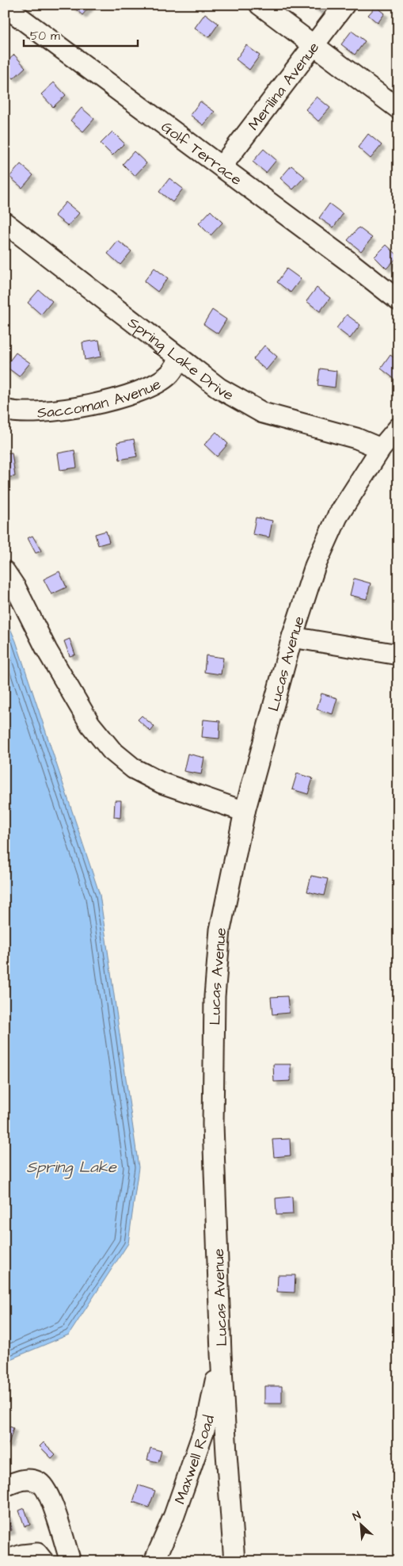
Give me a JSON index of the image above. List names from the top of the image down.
{
  "streets": {
    "street": [
      "Merilina Avenue",
      "Golf Terrace",
      "Spring Lake Drive",
      "Saccoman Avenue",
      "Lucas Avenue",
      "Maxwell Road"
    ]
  },
  "crossings": [
    ["Merilina Avenue", "Golf Terrace"],
    ["Spring Lake Drive", "Saccoman Avenue"],
    ["Spring Lake Drive", "Lucas Avenue"],
    ["Lucas Avenue", "Maxwell Road"]
  ],
  "water": ["Spring Lake"],
  "scale_bar": "50 m",
  "north": "top left"
}
